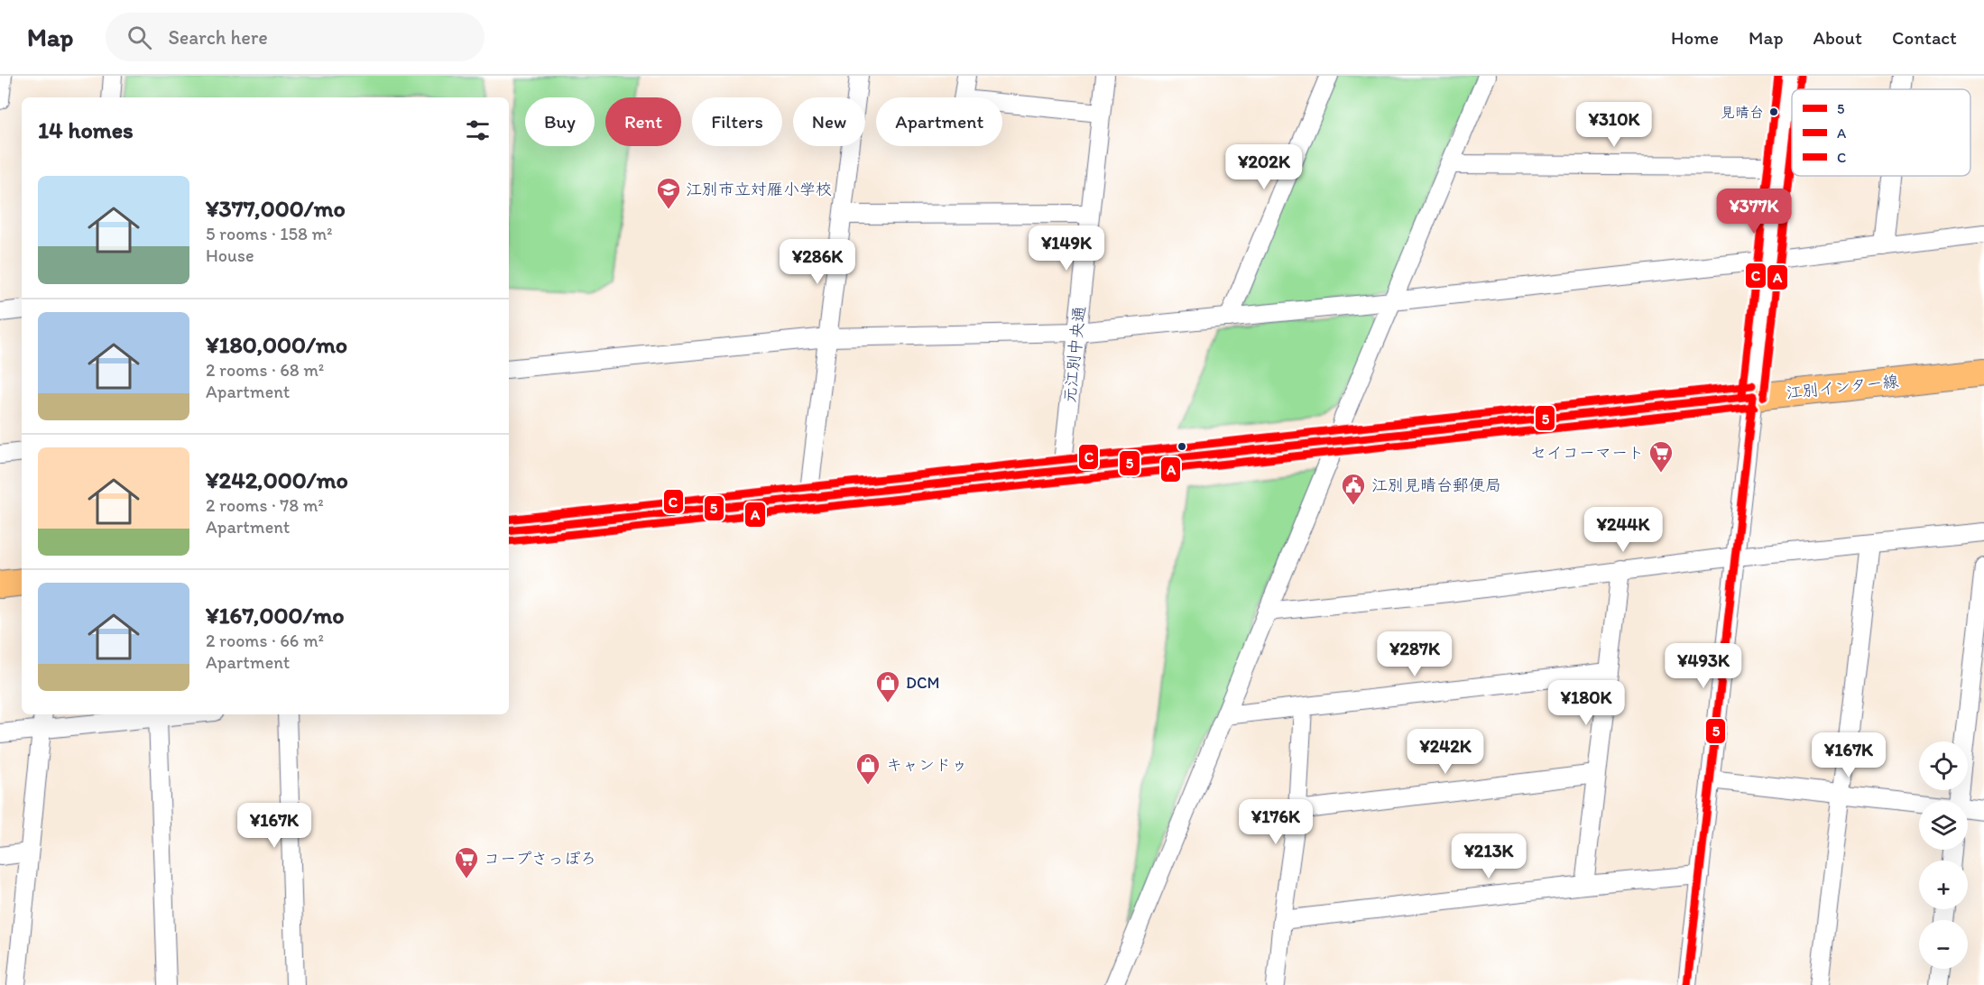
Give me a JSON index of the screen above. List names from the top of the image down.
{
  "streets": {
    "main road": ["江別インター線"],
    "street": ["元江別中央通"]
  },
  "crossings": [
    ["元江別中央通", "江別インター線"]
  ],
  "places": {
    "other": ["見晴台"],
    "school or university": ["江別市立対雁小学校"],
    "supermarket": ["セイコーマート", "コープさっぽろ"],
    "public building": ["江別見晴台郵便局"],
    "shop": ["DCM", "キャンドゥ"]
  },
  "lines": ["transit line C", "transit line A", "transit line 5"],
  "legend": ["5", "A", "C"],
  "page": {
    "header": "Map",
    "search": "Search here",
    "nav": [
      "Home",
      "Map",
      "About",
      "Contact"
    ],
    "chip": [
      "Buy",
      "Rent",
      "Filters",
      "New",
      "Apartment"
    ],
    "heading": "14 homes",
    "price": [
      "¥310K",
      "¥202K",
      "¥377K",
      "¥149K",
      "¥286K",
      "¥244K",
      "¥287K",
      "¥493K",
      "¥180K",
      "¥242K",
      "¥167K",
      "¥176K",
      "¥167K",
      "¥213K"
    ],
    "list": [
      {
        "name": "¥377,000/mo",
        "note": "5 rooms · 158 m² · House"
      },
      {
        "name": "¥180,000/mo",
        "note": "2 rooms · 68 m² · Apartment"
      },
      {
        "name": "¥242,000/mo",
        "note": "2 rooms · 78 m² · Apartment"
      },
      {
        "name": "¥167,000/mo",
        "note": "2 rooms · 66 m² · Apartment"
      }
    ],
    "map_buttons": ["+", "−"]
  }
}
